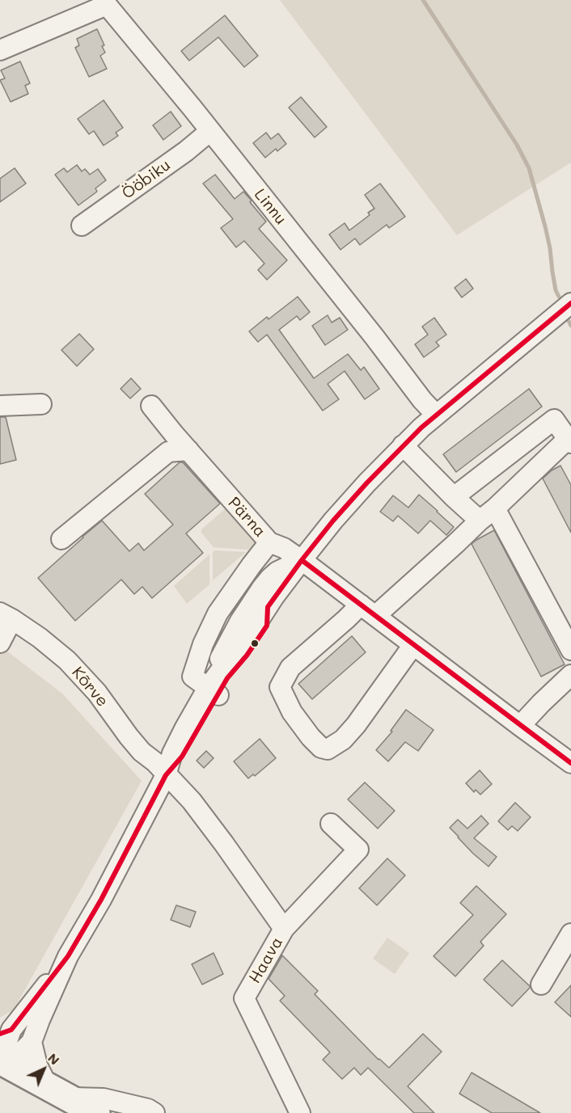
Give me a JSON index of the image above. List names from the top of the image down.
{
  "streets": {
    "street": [
      "Ööbiku",
      "Linnu",
      "Pärna",
      "Kõrve",
      "Haava"
    ]
  },
  "crossings": [
    ["Ööbiku", "Linnu"],
    ["Kõrve", "Haava"]
  ],
  "north": "top right"
}
